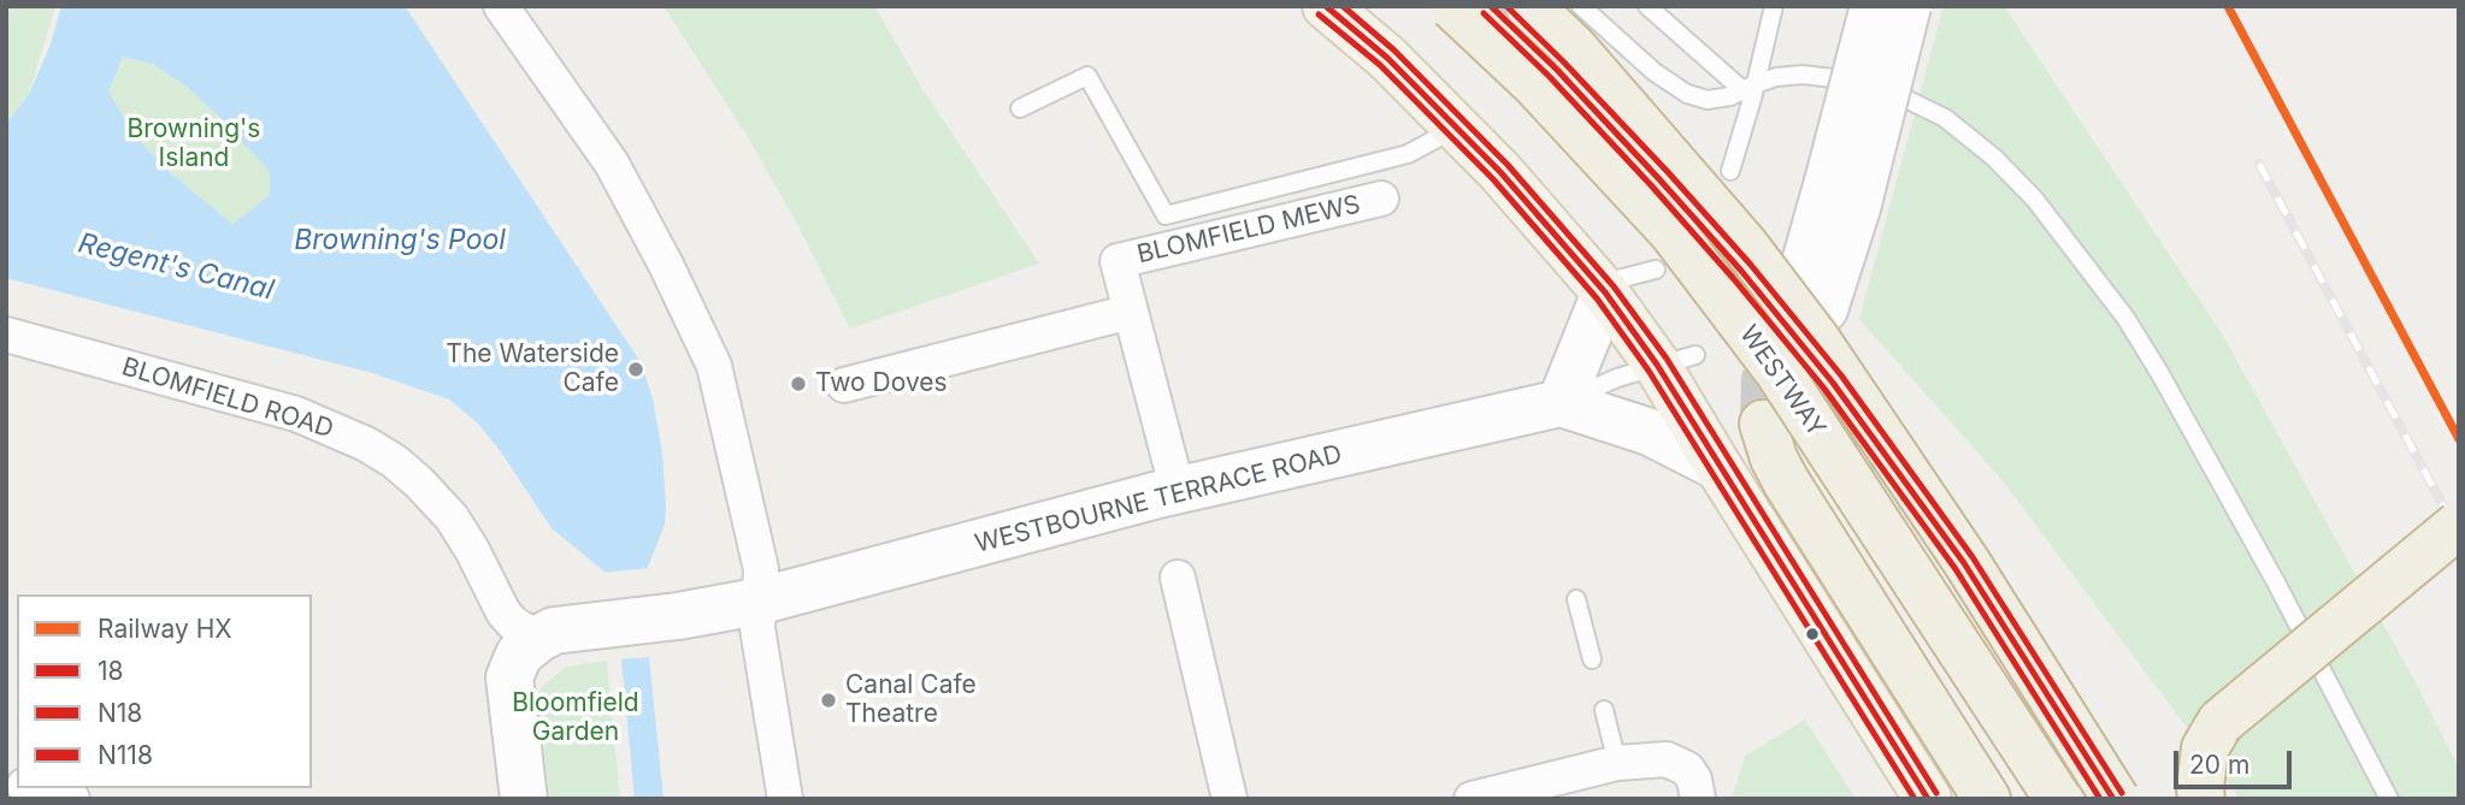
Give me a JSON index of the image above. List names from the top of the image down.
{
  "streets": {
    "highway": ["WESTWAY"],
    "street": ["BLOMFIELD MEWS", "BLOMFIELD ROAD", "WESTBOURNE TERRACE ROAD"]
  },
  "crossings": [
    ["BLOMFIELD MEWS", "WESTBOURNE TERRACE ROAD"],
    ["BLOMFIELD ROAD", "WESTBOURNE TERRACE ROAD"]
  ],
  "water": ["Browning's Pool", "Regent's Canal"],
  "parks": ["Browning's Island", "Bloomfield Garden"],
  "places": ["The Waterside Cafe", "Two Doves", "Canal Cafe Theatre"],
  "lines": [
    "rail line HX",
    "transit line 18",
    "transit line N118",
    "transit line N18"
  ],
  "legend": [
    "Railway HX",
    "18",
    "N18",
    "N118"
  ],
  "scale_bar": "20 m"
}
